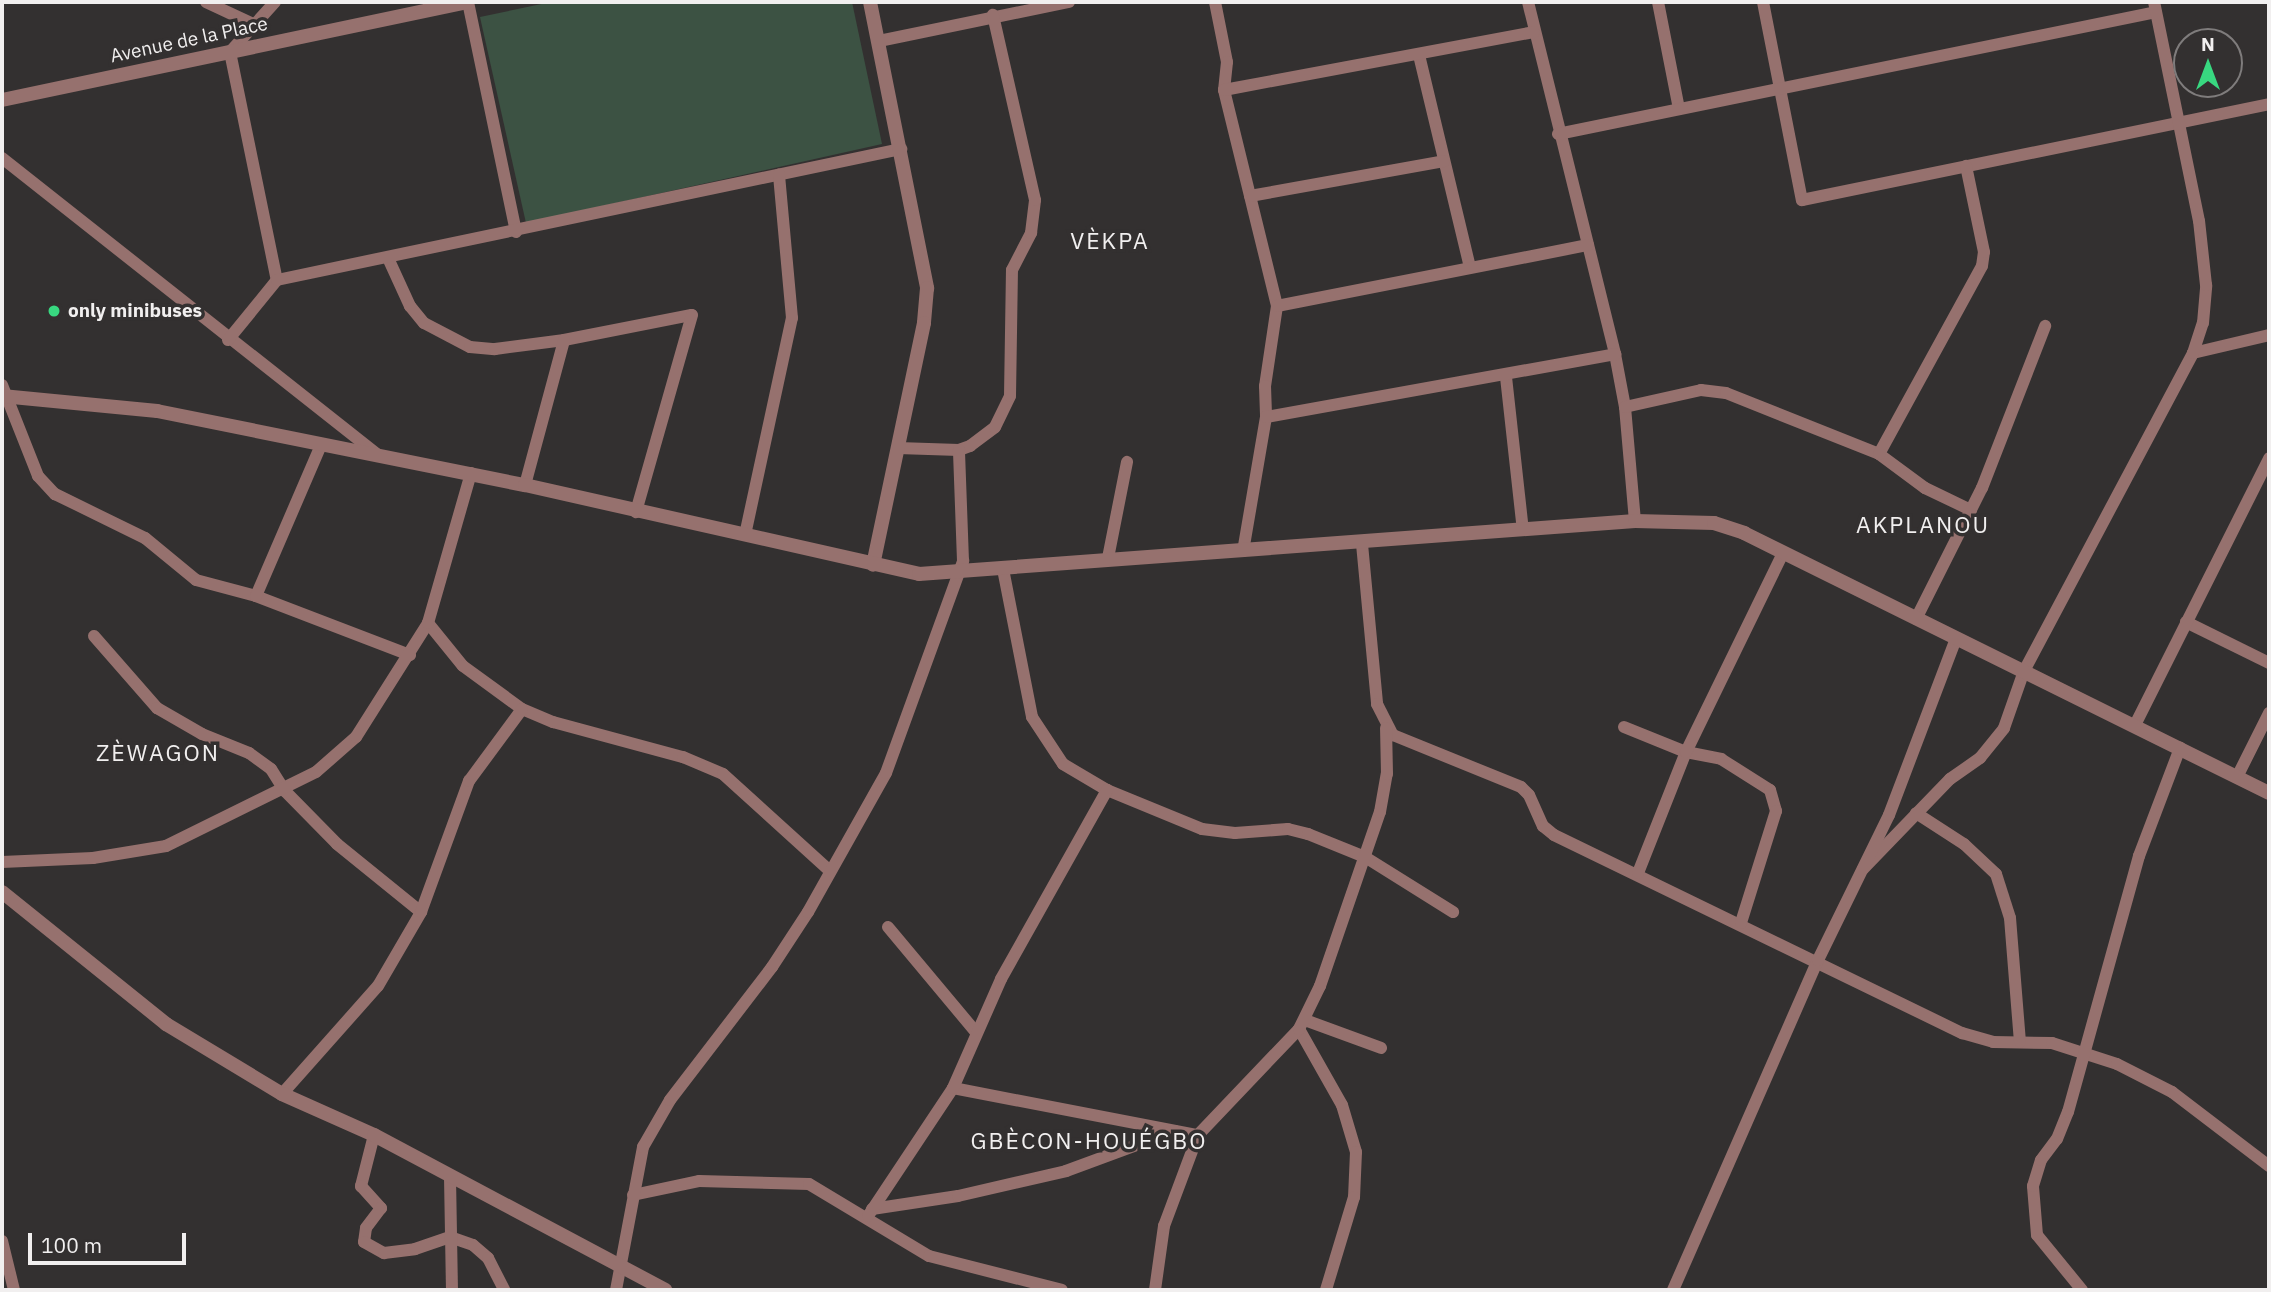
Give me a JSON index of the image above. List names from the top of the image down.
{
  "streets": {
    "street": ["Avenue de la Place"]
  },
  "districts": [
    "VÈKPA",
    "AKPLANOU",
    "ZÈWAGON",
    "GBÈCON-HOUÉGBO"
  ],
  "places": ["only minibuses"],
  "scale_bar": "100 m",
  "north": "top"
}
